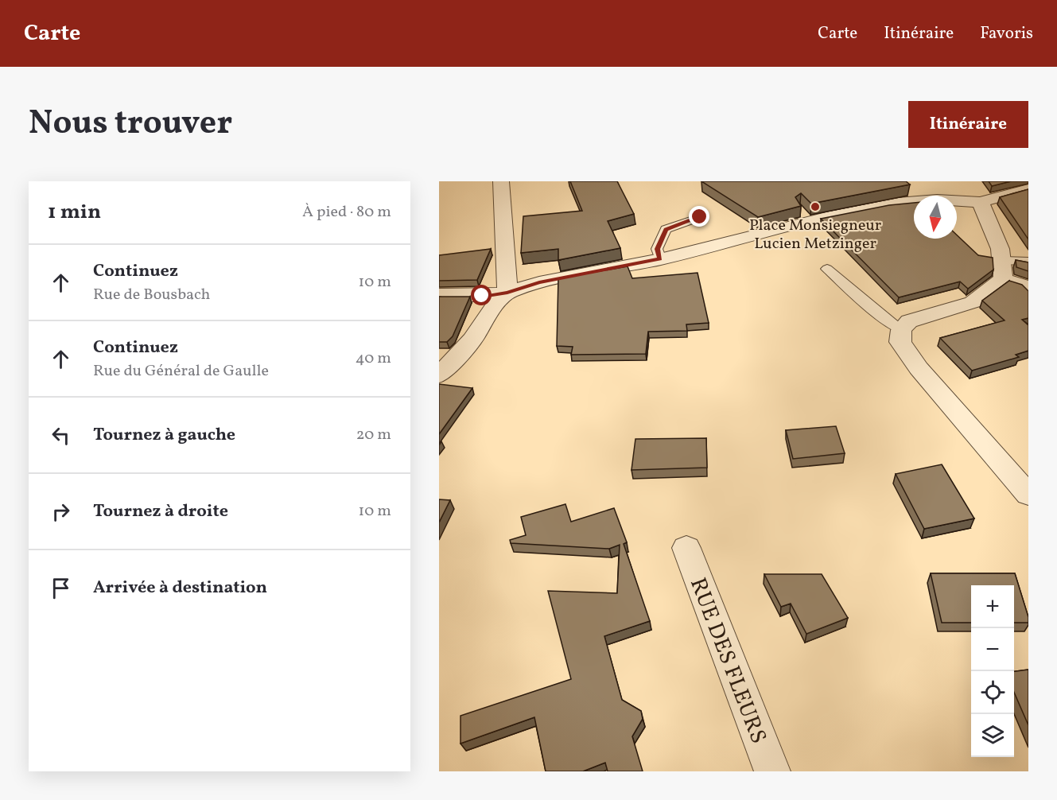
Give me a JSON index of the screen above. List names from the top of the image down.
{
  "streets": {
    "street": ["RUE DES FLEURS"]
  },
  "places": ["Place Monsiegneur Lucien Metzinger"],
  "north": "bottom",
  "page": {
    "header": "Carte",
    "nav": ["Carte", "Itinéraire", "Favoris"],
    "title": "Nous trouver",
    "buttons": "Itinéraire",
    "heading": ["1 min", "À pied · 80 m"],
    "list": [
      ["Continuez", "Rue de Bousbach", "10 m"],
      ["Continuez", "Rue du Général de Gaulle", "40 m"],
      ["Tournez à gauche", "20 m"],
      ["Tournez à droite", "10 m"],
      "Arrivée à destination"
    ],
    "map_buttons": ["+", "−"]
  }
}
